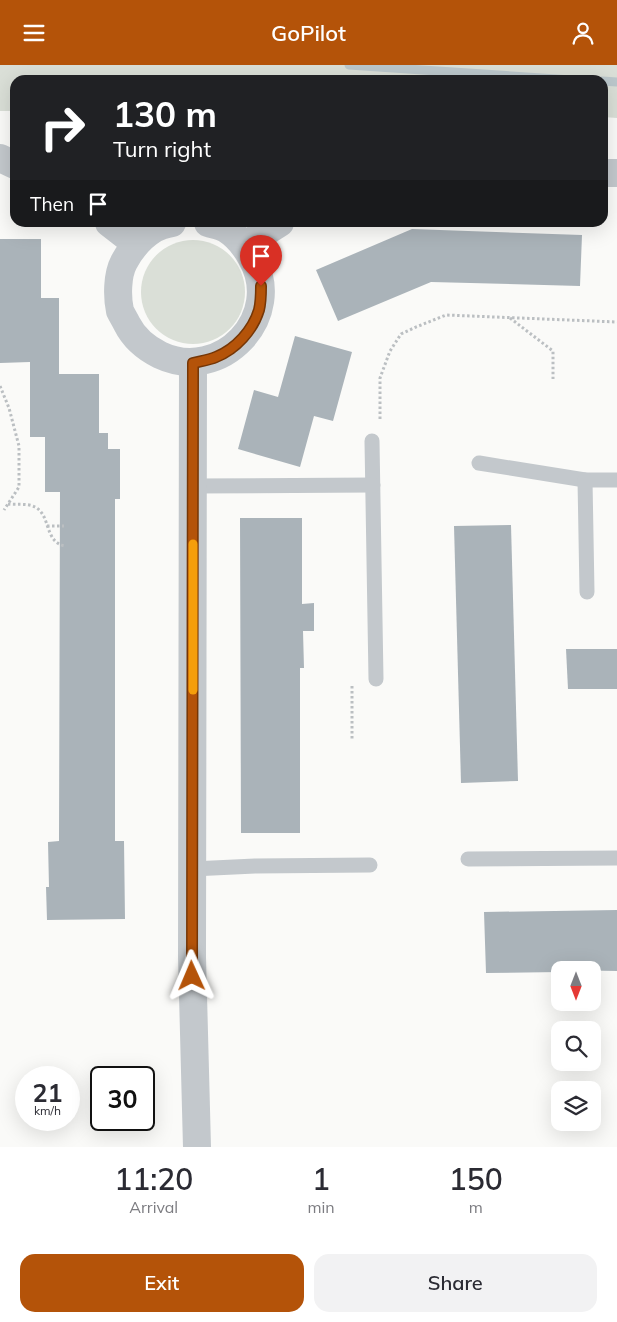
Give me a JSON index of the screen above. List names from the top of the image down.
{
  "north": "bottom",
  "page": {
    "header": "GoPilot",
    "turn": ["130 m", "Turn right"],
    "then": "Then",
    "speed": "21 km/h",
    "limit": "30",
    "eta": [
      "11:20",
      "Arrival",
      "1",
      "min",
      "150",
      "m"
    ],
    "buttons": ["Exit", "Share"]
  }
}
